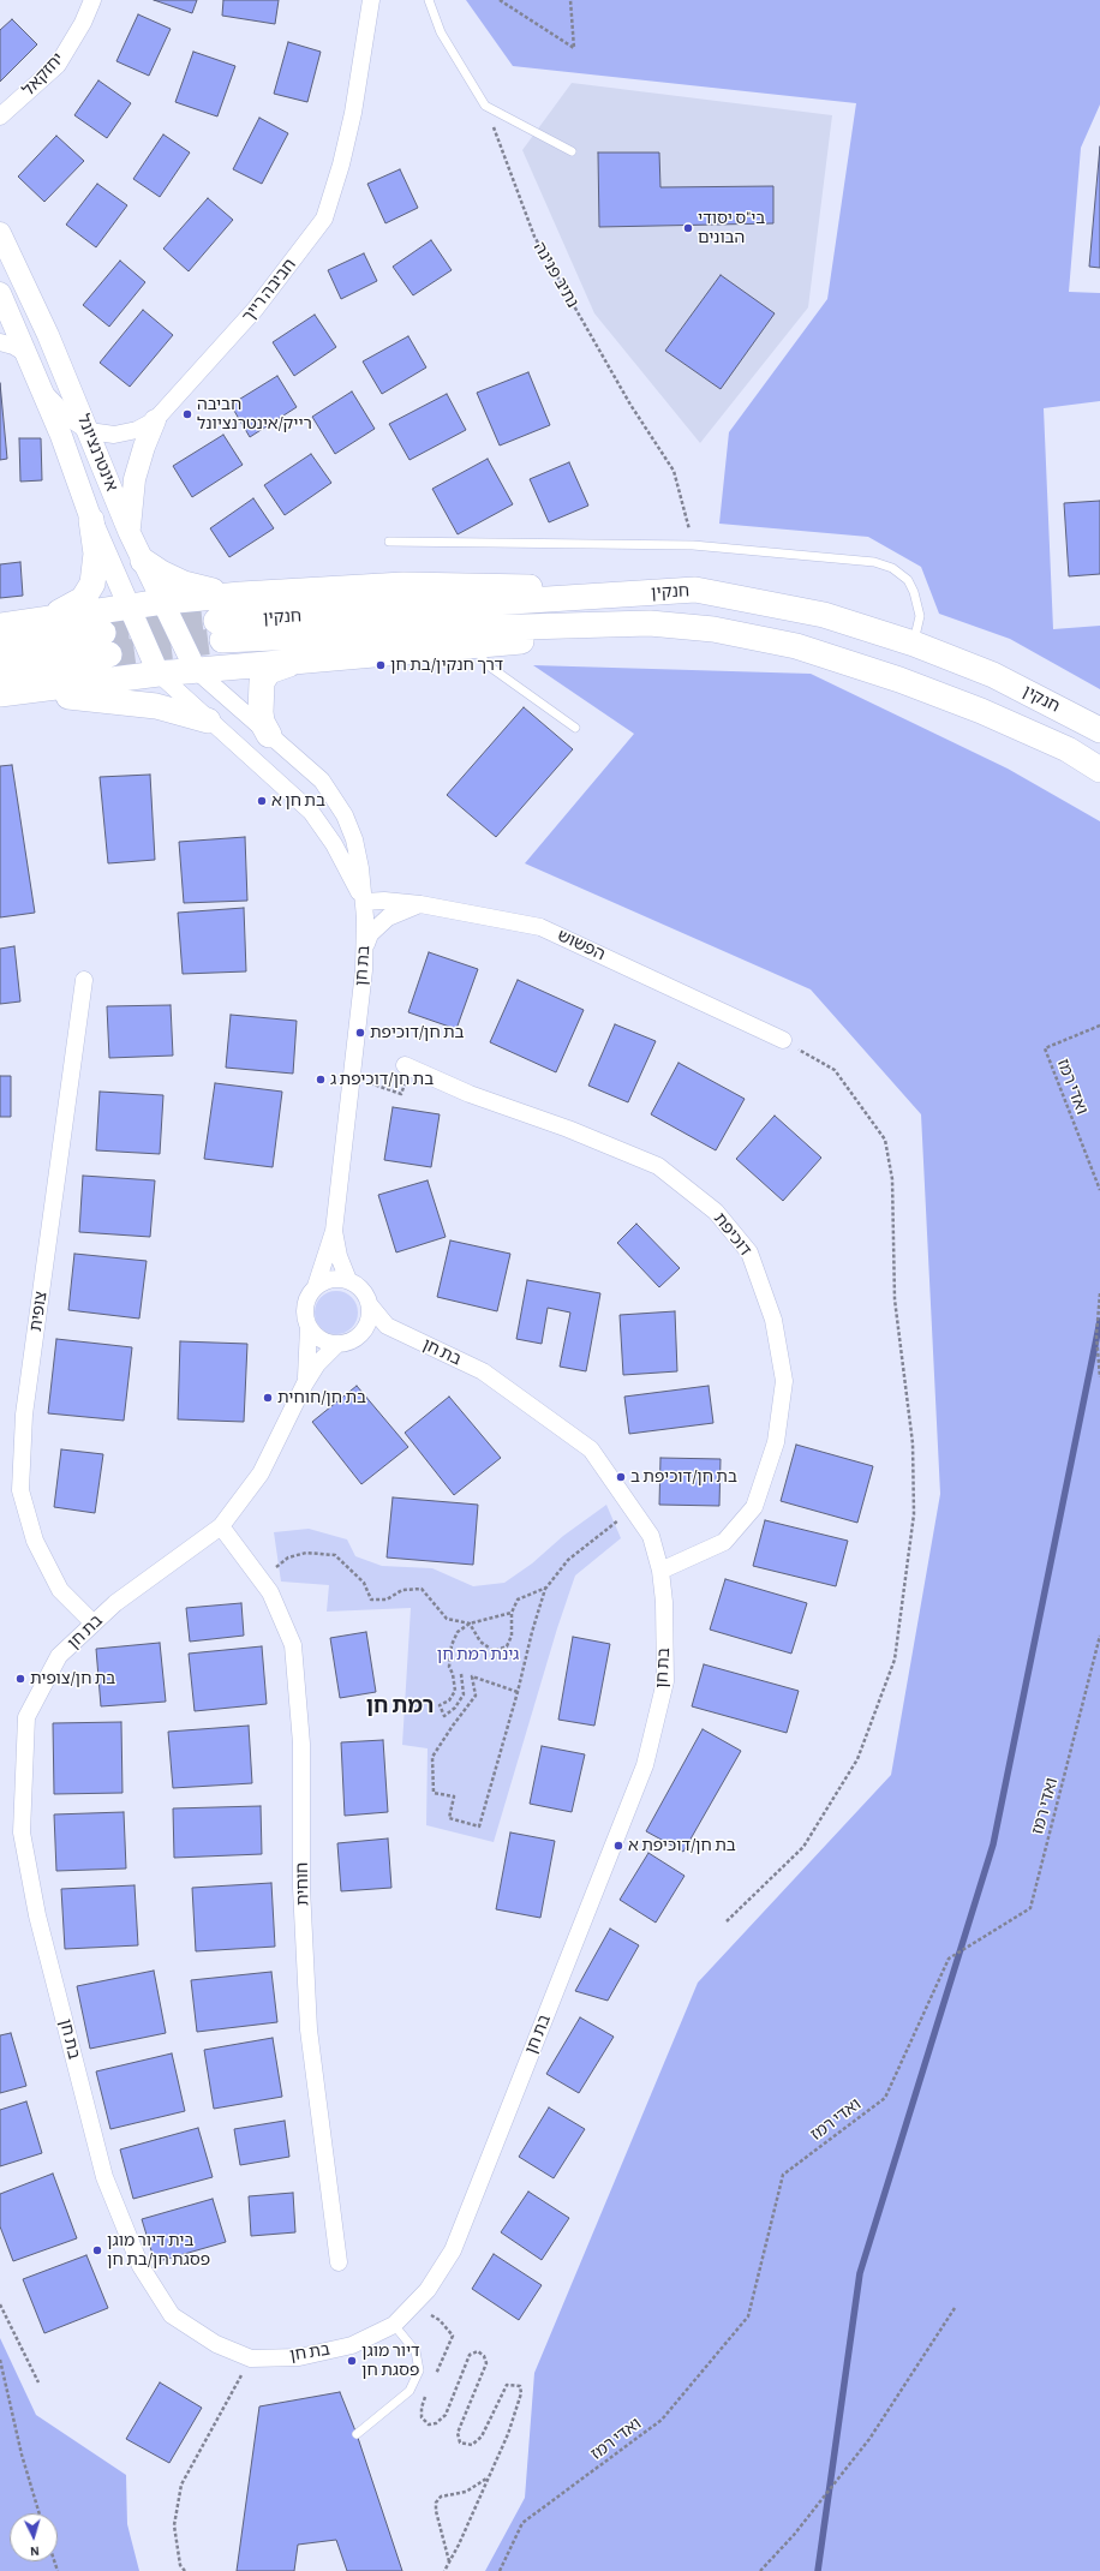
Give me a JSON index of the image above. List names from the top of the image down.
{
  "streets": {
    "main road": ["חנקין"],
    "street": [
      "יחזקאל",
      "חביבה רייך",
      "אינטרנציונל",
      "הפשוש",
      "בת חן",
      "דוכיפת",
      "צופית",
      "חוחית"
    ],
    "path": ["נתיב פנינה", "ואדי רמז"]
  },
  "crossings": [
    ["חביבה רייך", "אינטרנציונל"],
    ["אינטרנציונל", "בת חן"],
    ["הפשוש", "בת חן"],
    ["בת חן", "דוכיפת"],
    ["בת חן", "צופית"],
    ["בת חן", "חוחית"]
  ],
  "districts": ["רמת חן"],
  "parks": ["גינת רמת חן"],
  "places": [
    "בי\"ס יסודי הבונים",
    "חביבה רייק/אינטרנציונל",
    "דרך חנקין/בת חן",
    "בת חן א",
    "בת חן/דוכיפת",
    "בת חן/דוכיפת ג",
    "בת חן/חוחית",
    "בת חן/דוכיפת ב",
    "בת חן/צופית",
    "בת חן/דוכיפת א",
    "בית דיור מוגן פסגת חן/בת חן",
    "דיור מוגן פסגת חן"
  ],
  "north": "bottom"
}
